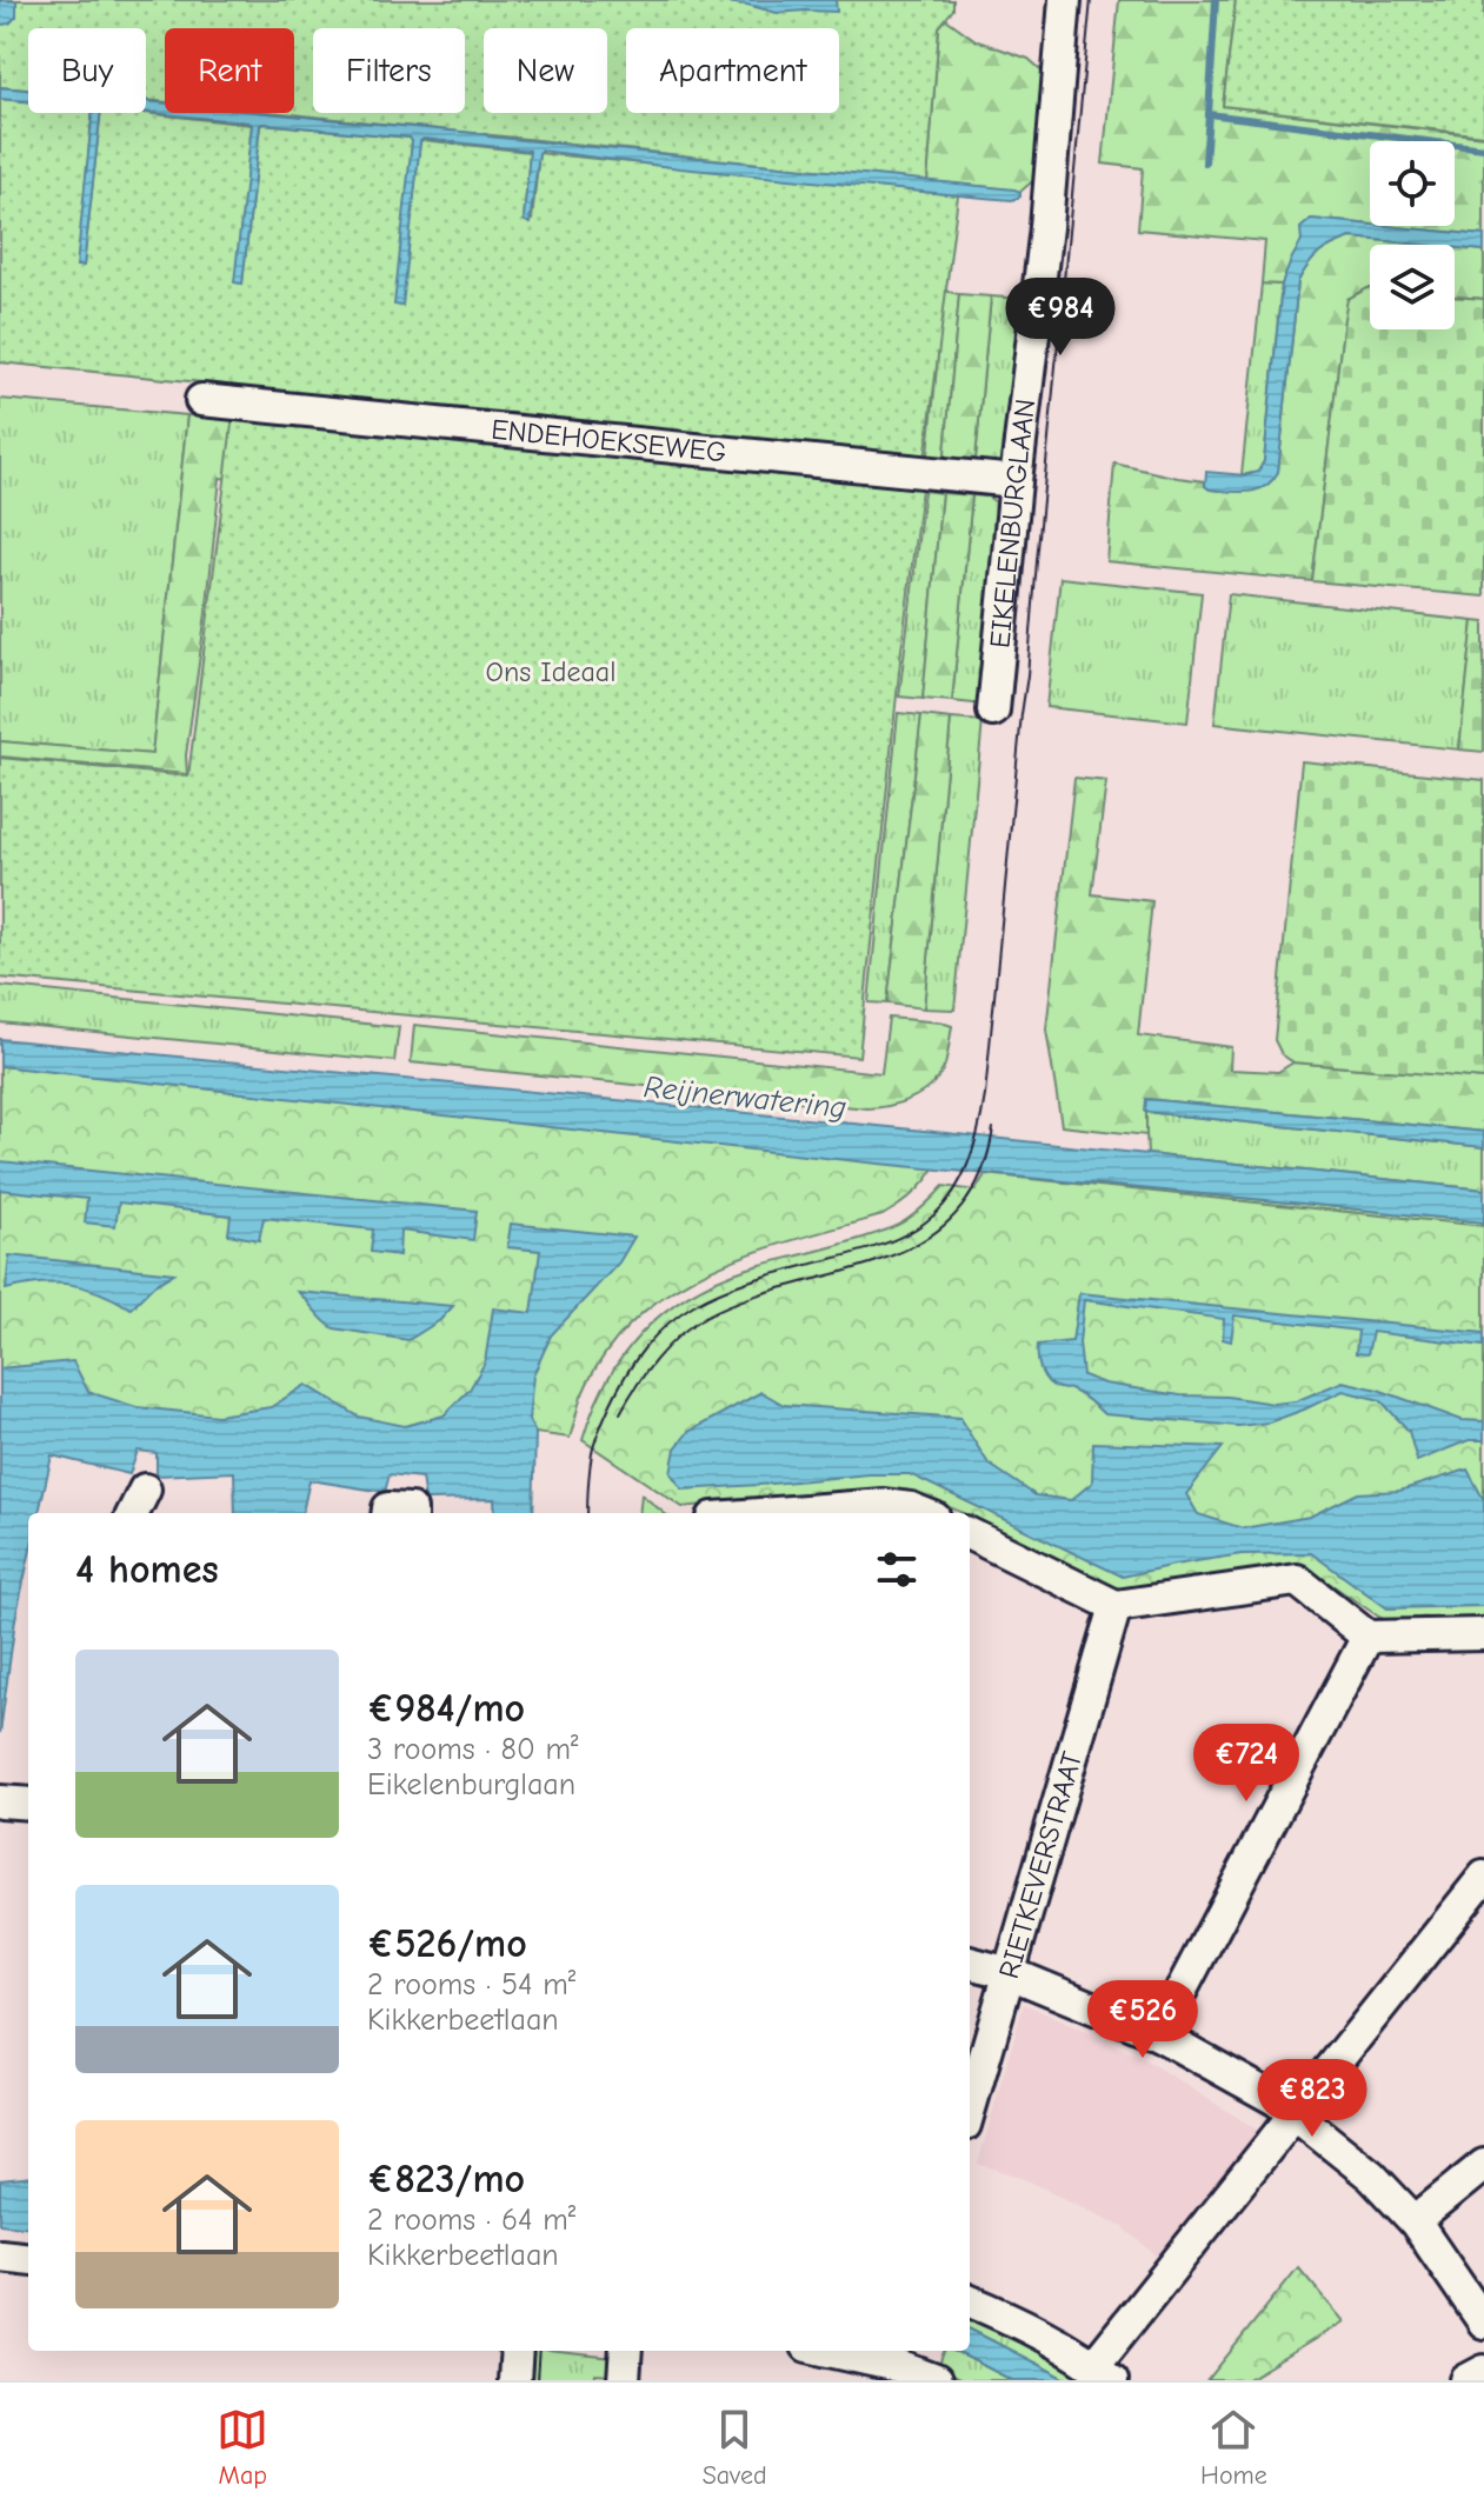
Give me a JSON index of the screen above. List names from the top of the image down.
{
  "streets": {
    "street": ["ENDEHOEKSEWEG", "EIKELENBURGLAAN", "RIETKEVERSTRAAT"]
  },
  "crossings": [
    ["ENDEHOEKSEWEG", "EIKELENBURGLAAN"]
  ],
  "water": ["Reijnerwatering"],
  "parks": ["Ons Ideaal"],
  "page": {
    "chip": [
      "Buy",
      "Rent",
      "Filters",
      "New",
      "Apartment"
    ],
    "price": [
      "€984",
      "€724",
      "€526",
      "€823"
    ],
    "heading": "4 homes",
    "list": [
      {
        "name": "€984/mo",
        "note": "3 rooms · 80 m² · Eikelenburglaan"
      },
      {
        "name": "€526/mo",
        "note": "2 rooms · 54 m² · Kikkerbeetlaan"
      },
      {
        "name": "€823/mo",
        "note": "2 rooms · 64 m² · Kikkerbeetlaan"
      }
    ],
    "tabs": ["Map", "Saved", "Home"]
  }
}
